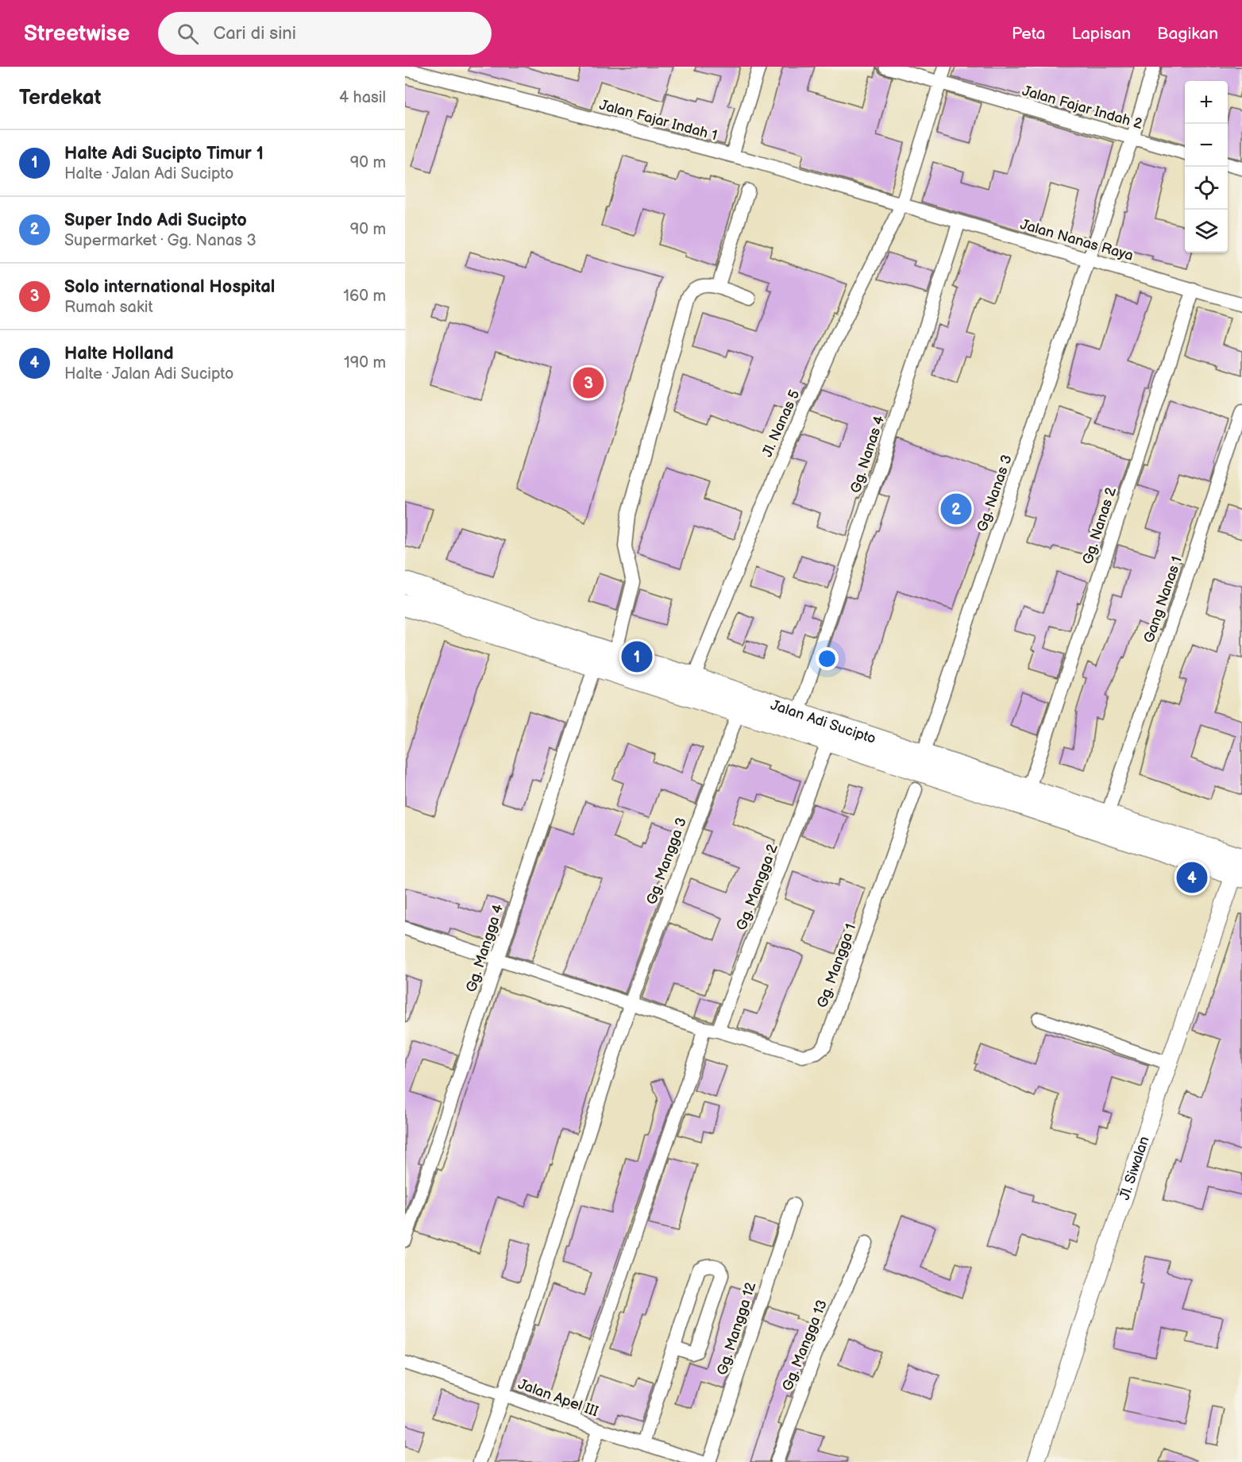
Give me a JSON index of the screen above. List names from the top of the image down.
{
  "streets": {
    "highway": ["Jalan Adi Sucipto"],
    "street": [
      "Jalan Fajar Indah 2",
      "Jalan Fajar Indah 1",
      "Jalan Nanas Raya",
      "Jl. Nanas 5",
      "Gg. Nanas 4",
      "Gg. Nanas 3",
      "Gg. Nanas 2",
      "Gang Nanas 1",
      "Gg. Mangga 3",
      "Gg. Mangga 2",
      "Gg. Mangga 4",
      "Gg. Mangga 1",
      "Jl. Siwalan",
      "Gg. Mangga 12",
      "Gg. Mangga 13",
      "Jalan Apel III"
    ]
  },
  "crossings": [
    ["Jalan Fajar Indah 2", "Jl. Nanas 5"],
    ["Jalan Fajar Indah 2", "Gg. Nanas 3"],
    ["Jalan Fajar Indah 1", "Jalan Nanas Raya"],
    ["Jalan Fajar Indah 1", "Jl. Nanas 5"],
    ["Jalan Nanas Raya", "Jl. Nanas 5"],
    ["Jalan Nanas Raya", "Gg. Nanas 4"],
    ["Jalan Nanas Raya", "Gg. Nanas 3"],
    ["Jalan Nanas Raya", "Gg. Nanas 2"],
    ["Jl. Nanas 5", "Jalan Adi Sucipto"],
    ["Gg. Nanas 4", "Jalan Adi Sucipto"],
    ["Gg. Nanas 3", "Jalan Adi Sucipto"],
    ["Gg. Nanas 2", "Jalan Adi Sucipto"],
    ["Gang Nanas 1", "Jalan Adi Sucipto"],
    ["Jalan Adi Sucipto", "Gg. Mangga 3"],
    ["Jalan Adi Sucipto", "Gg. Mangga 2"],
    ["Jalan Adi Sucipto", "Gg. Mangga 4"],
    ["Jalan Adi Sucipto", "Jl. Siwalan"],
    ["Gg. Mangga 3", "Jalan Apel III"],
    ["Gg. Mangga 2", "Gg. Mangga 1"]
  ],
  "page": {
    "header": "Streetwise",
    "search": "Cari di sini",
    "nav": ["Peta", "Lapisan", "Bagikan"],
    "heading": ["Terdekat", "4 hasil"],
    "map_buttons": ["+", "−"],
    "list": [
      {
        "mark": "1",
        "name": "Halte Adi Sucipto Timur 1",
        "note": "Halte · Jalan Adi Sucipto",
        "value": "90 m"
      },
      {
        "mark": "2",
        "name": "Super Indo Adi Sucipto",
        "note": "Supermarket · Gg. Nanas 3",
        "value": "90 m"
      },
      {
        "mark": "3",
        "name": "Solo international Hospital",
        "note": "Rumah sakit",
        "value": "160 m"
      },
      {
        "mark": "4",
        "name": "Halte Holland",
        "note": "Halte · Jalan Adi Sucipto",
        "value": "190 m"
      }
    ],
    "pins": [
      "3",
      "2",
      "1",
      "4"
    ]
  }
}
